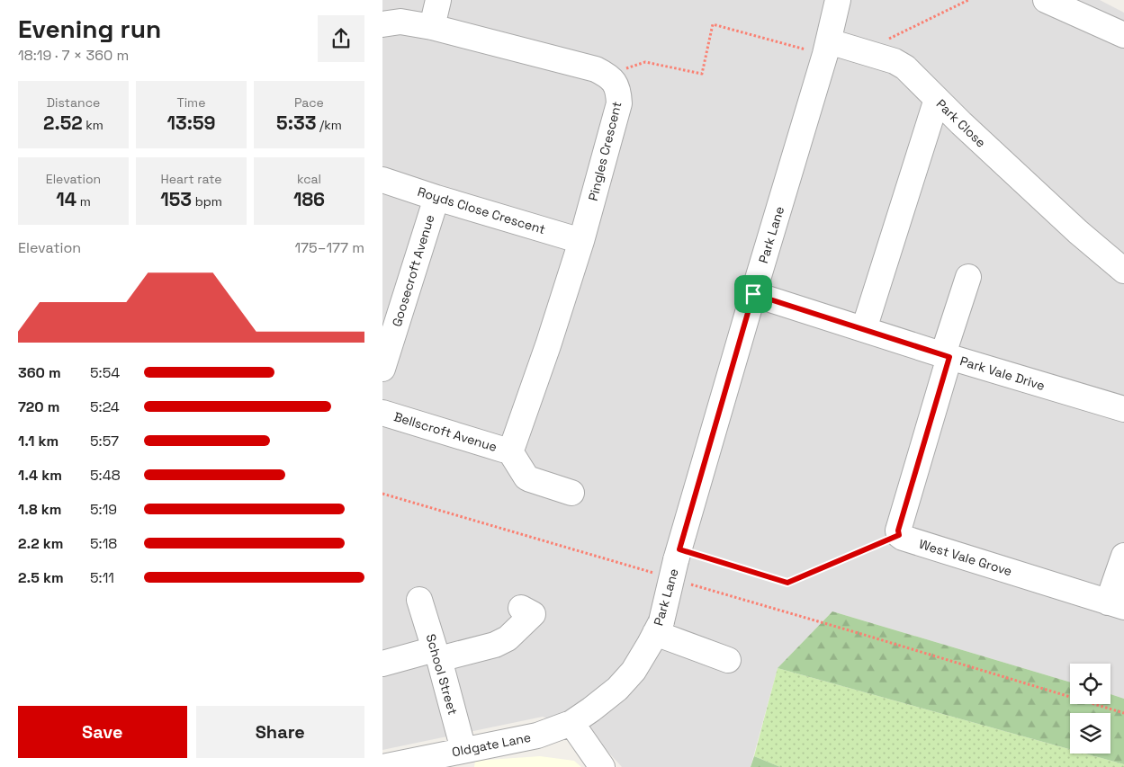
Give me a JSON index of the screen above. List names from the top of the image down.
{
  "streets": {
    "street": [
      "Park Close",
      "Pingles Crescent",
      "Royds Close Crescent",
      "Park Lane",
      "Goosecroft Avenue",
      "Park Vale Drive",
      "Bellscroft Avenue",
      "West Vale Grove",
      "School Street",
      "Oldgate Lane"
    ]
  },
  "crossings": [
    ["Park Close", "Park Lane"],
    ["Pingles Crescent", "Royds Close Crescent"],
    ["Pingles Crescent", "Bellscroft Avenue"],
    ["Royds Close Crescent", "Goosecroft Avenue"],
    ["Park Lane", "Park Vale Drive"],
    ["Park Lane", "Oldgate Lane"],
    ["School Street", "Oldgate Lane"]
  ],
  "page": {
    "heading": ["Evening run", "18:19 · 7 × 360 m"],
    "stats": [
      ["Distance", "2.52 km"],
      ["Time", "13:59"],
      ["Pace", "5:33 /km"],
      ["Elevation", "14 m"],
      ["Heart rate", "153 bpm"],
      ["kcal", "186"]
    ],
    "chart": ["Elevation", "175–177 m"],
    "list": [
      {
        "name": "360 m",
        "note": "5:54"
      },
      {
        "name": "720 m",
        "note": "5:24"
      },
      {
        "name": "1.1 km",
        "note": "5:57"
      },
      {
        "name": "1.4 km",
        "note": "5:48"
      },
      {
        "name": "1.8 km",
        "note": "5:19"
      },
      {
        "name": "2.2 km",
        "note": "5:18"
      },
      {
        "name": "2.5 km",
        "note": "5:11"
      }
    ],
    "buttons": ["Save", "Share"]
  }
}
